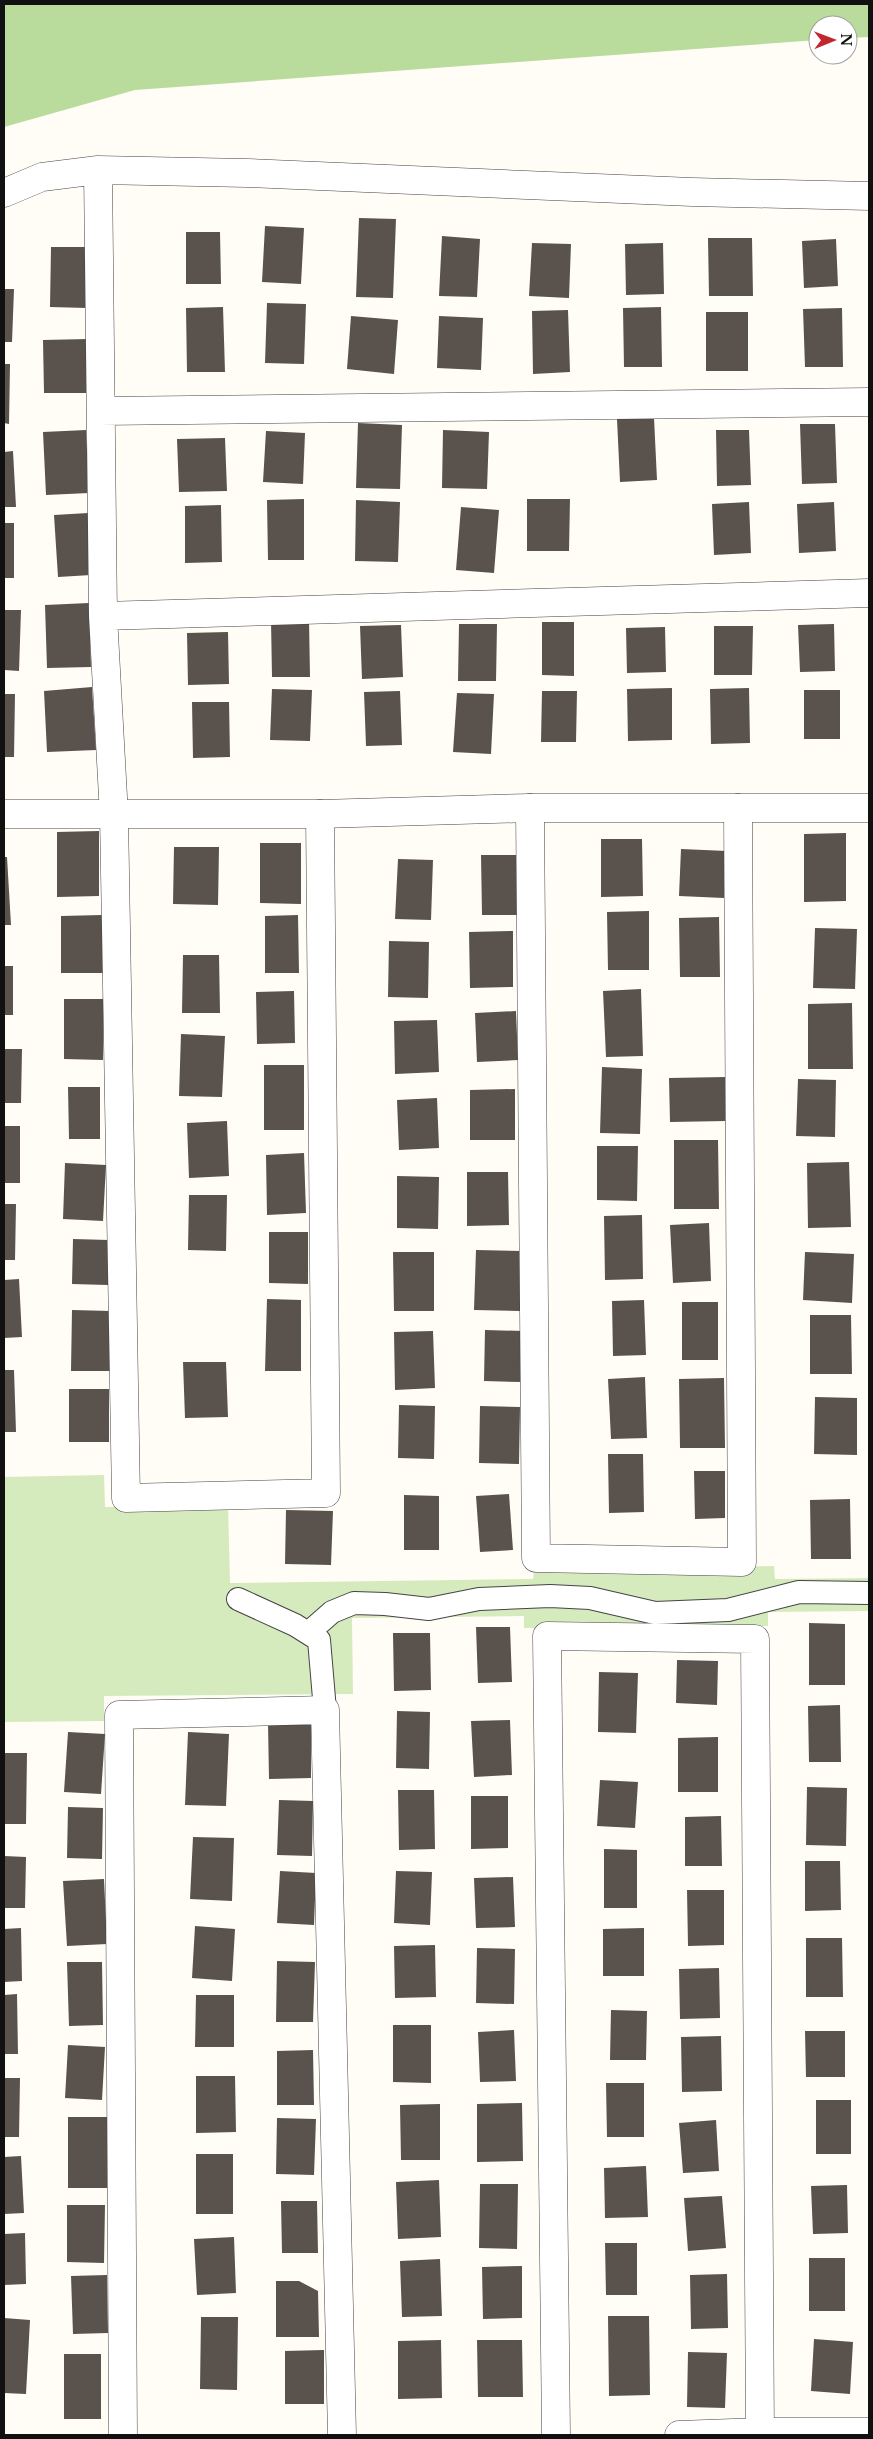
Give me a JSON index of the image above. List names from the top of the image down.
{
  "north": "right"
}
